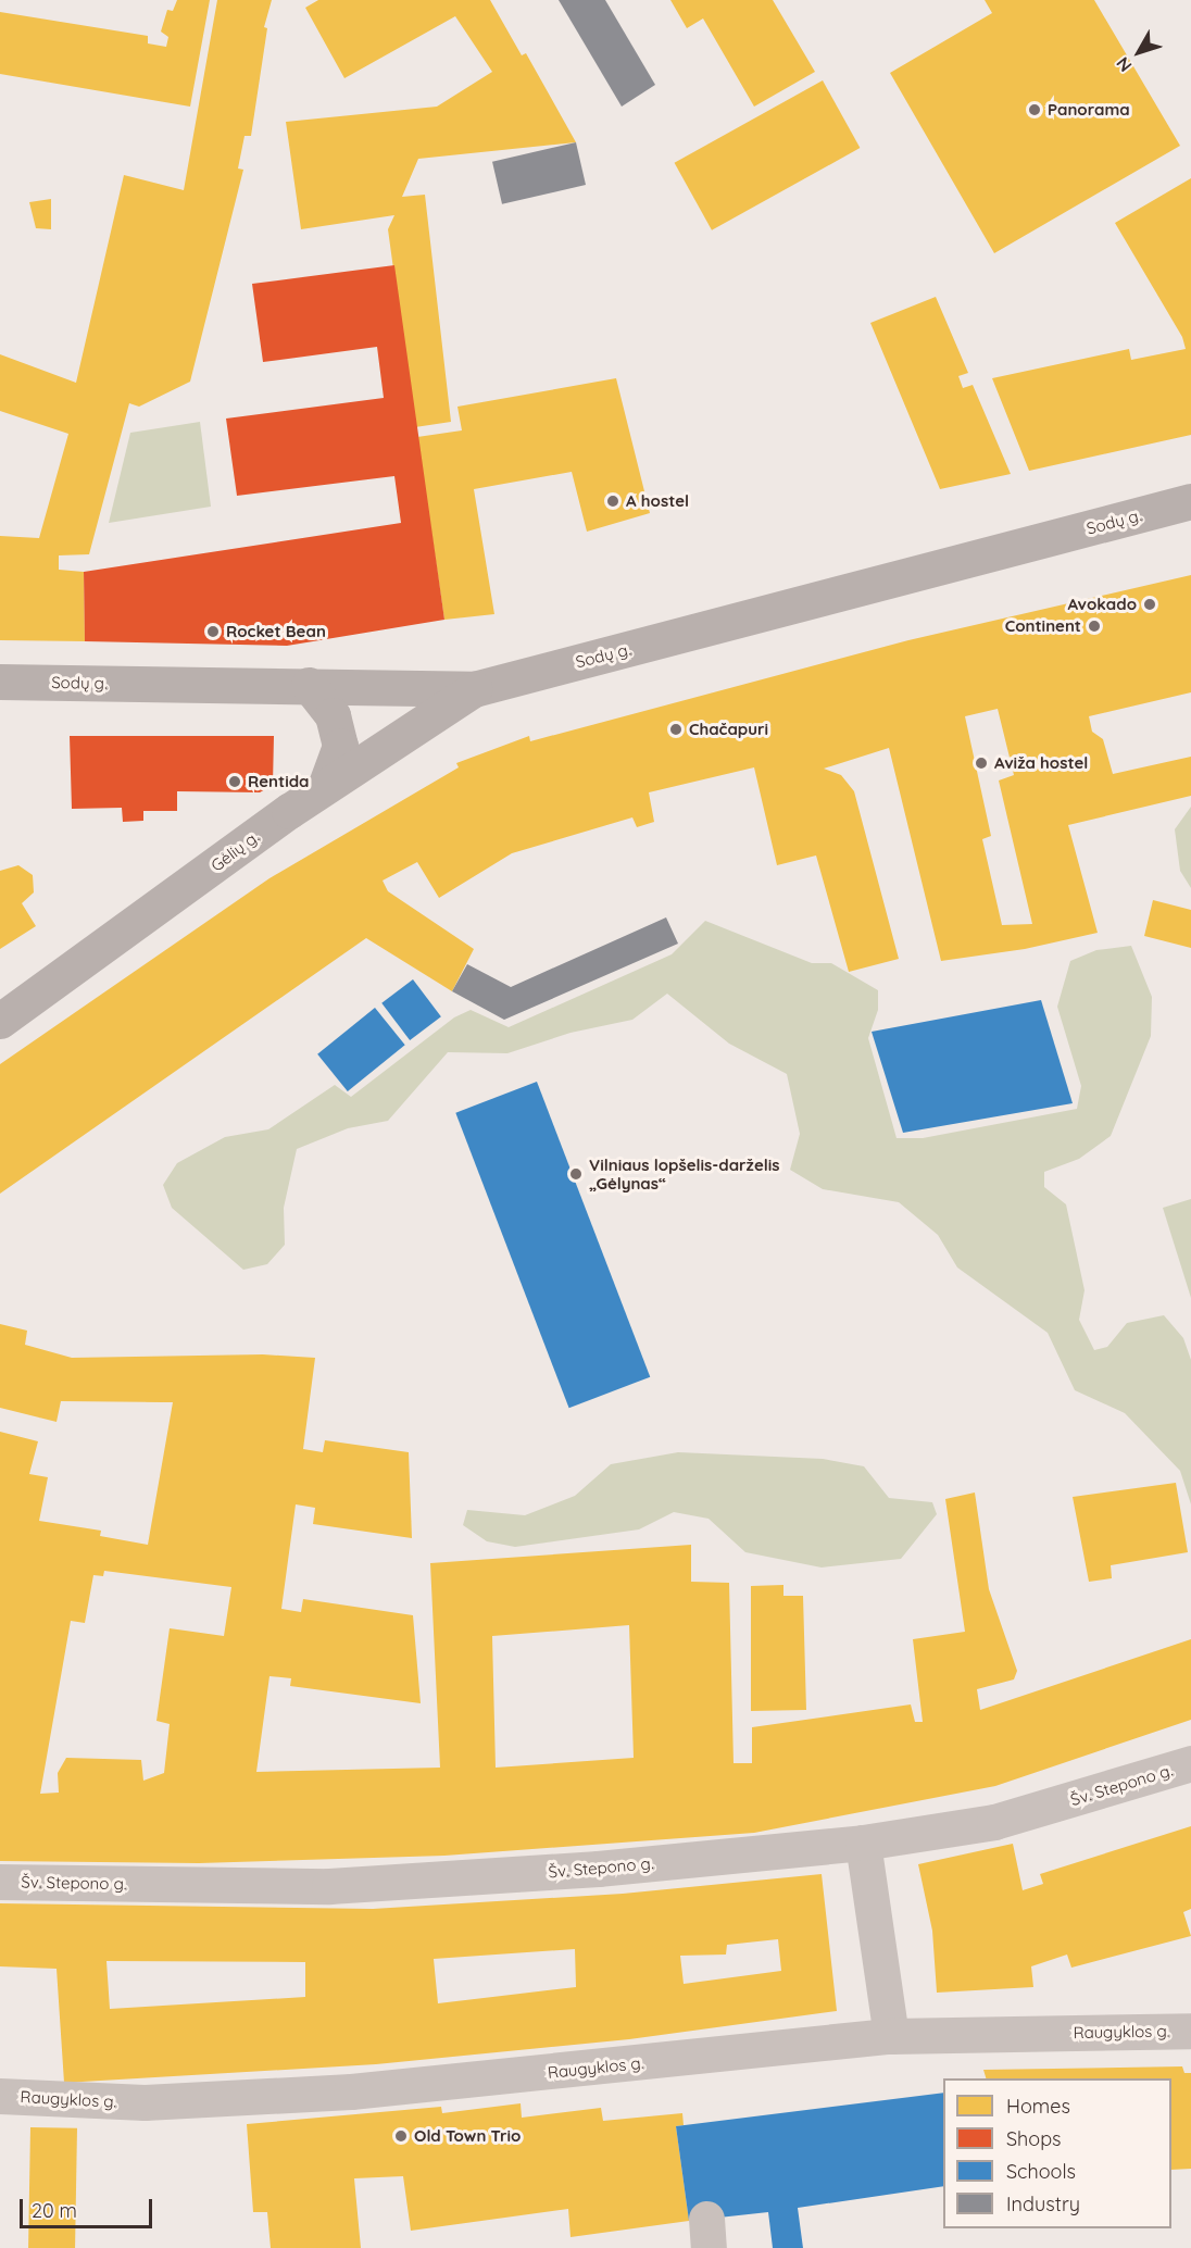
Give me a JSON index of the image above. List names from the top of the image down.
{
  "streets": {
    "main road": ["Sodų g.", "Gėlių g."],
    "street": ["Šv. Stepono g.", "Raugyklos g."]
  },
  "crossings": [
    ["Sodų g.", "Gėlių g."]
  ],
  "places": [
    "Panorama",
    "A hostel",
    "Avokado",
    "Continent",
    "Rocket Bean",
    "Chačapuri",
    "Aviža hostel",
    "Rentida",
    "Vilniaus lopšelis-darželis „Gėlynas“",
    "Old Town Trio"
  ],
  "legend": [
    "Homes",
    "Shops",
    "Schools",
    "Industry"
  ],
  "scale_bar": "20 m",
  "north": "bottom left"
}
